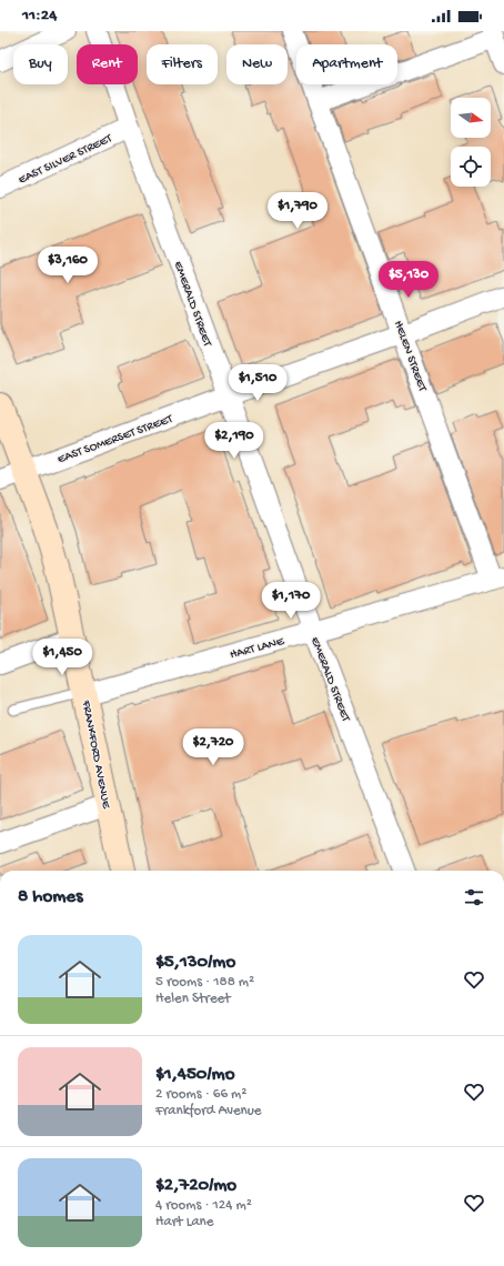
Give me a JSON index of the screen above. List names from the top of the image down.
{
  "streets": {
    "main road": ["FRANKFORD AVENUE"],
    "street": [
      "EAST SILVER STREET",
      "EMERALD STREET",
      "HELEN STREET",
      "EAST SOMERSET STREET",
      "HART LANE"
    ]
  },
  "crossings": [
    ["EAST SILVER STREET", "EMERALD STREET"],
    ["EMERALD STREET", "EAST SOMERSET STREET"],
    ["EMERALD STREET", "HART LANE"],
    ["HELEN STREET", "EAST SOMERSET STREET"],
    ["HELEN STREET", "HART LANE"],
    ["EAST SOMERSET STREET", "FRANKFORD AVENUE"],
    ["HART LANE", "FRANKFORD AVENUE"]
  ],
  "north": "right",
  "page": {
    "status": "11:24",
    "chip": [
      "Buy",
      "Rent",
      "Filters",
      "New",
      "Apartment"
    ],
    "price": [
      "$1,790",
      "$3,160",
      "$5,130",
      "$1,510",
      "$2,190",
      "$1,170",
      "$1,450",
      "$2,720"
    ],
    "heading": "8 homes",
    "list": [
      {
        "name": "$5,130/mo",
        "note": "5 rooms · 188 m² · Helen Street"
      },
      {
        "name": "$1,450/mo",
        "note": "2 rooms · 66 m² · Frankford Avenue"
      },
      {
        "name": "$2,720/mo",
        "note": "4 rooms · 124 m² · Hart Lane"
      }
    ]
  }
}
